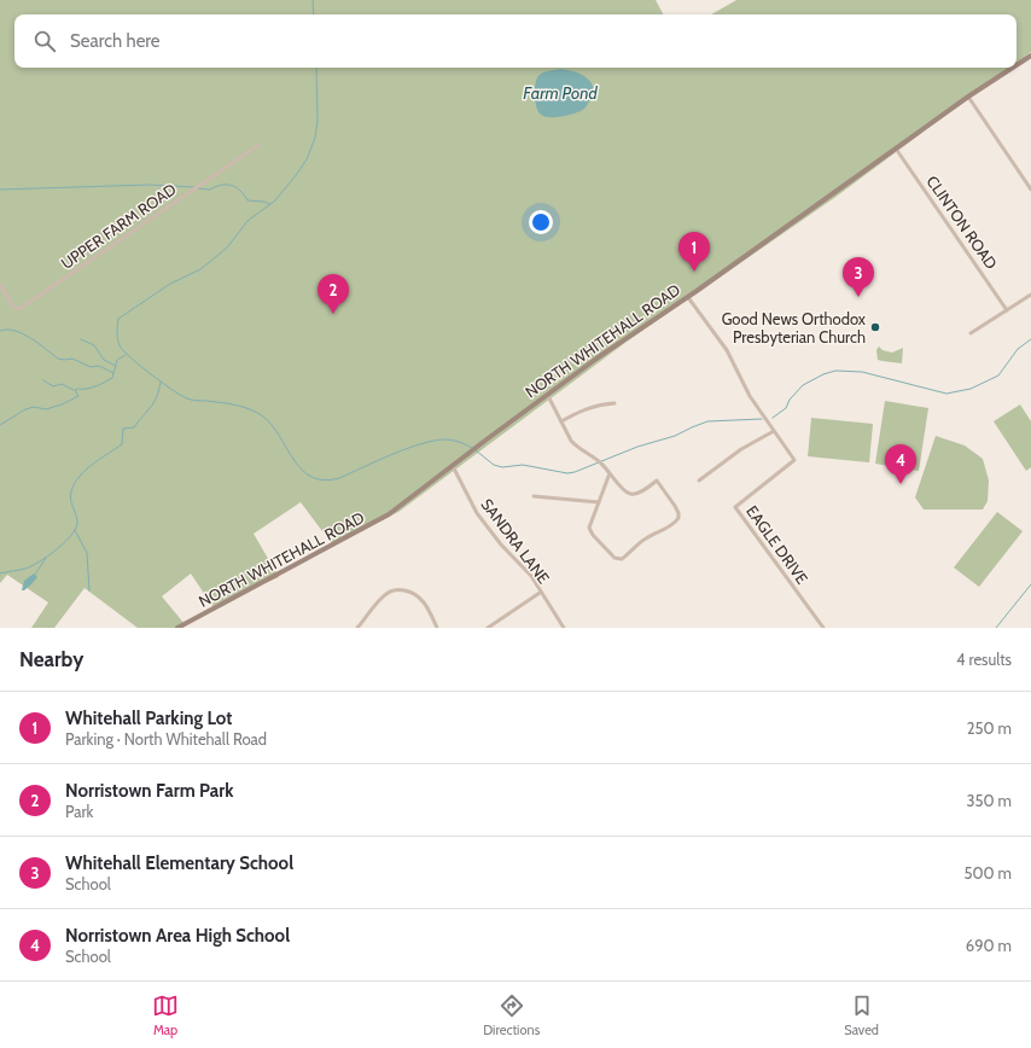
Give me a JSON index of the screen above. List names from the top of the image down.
{
  "streets": {
    "main road": ["NORTH WHITEHALL ROAD"],
    "street": [
      "CLINTON ROAD",
      "UPPER FARM ROAD",
      "SANDRA LANE",
      "EAGLE DRIVE"
    ]
  },
  "crossings": [
    ["CLINTON ROAD", "NORTH WHITEHALL ROAD"],
    ["NORTH WHITEHALL ROAD", "SANDRA LANE"],
    ["NORTH WHITEHALL ROAD", "EAGLE DRIVE"]
  ],
  "water": ["Farm Pond"],
  "places": ["Good News Orthodox Presbyterian Church"],
  "page": {
    "search": "Search here",
    "pins": [
      "1",
      "3",
      "2",
      "4"
    ],
    "heading": ["Nearby", "4 results"],
    "list": [
      {
        "mark": "1",
        "name": "Whitehall Parking Lot",
        "note": "Parking · North Whitehall Road",
        "value": "250 m"
      },
      {
        "mark": "2",
        "name": "Norristown Farm Park",
        "note": "Park",
        "value": "350 m"
      },
      {
        "mark": "3",
        "name": "Whitehall Elementary School",
        "note": "School",
        "value": "500 m"
      },
      {
        "mark": "4",
        "name": "Norristown Area High School",
        "note": "School",
        "value": "690 m"
      }
    ],
    "nav": ["Map", "Directions", "Saved"]
  }
}
